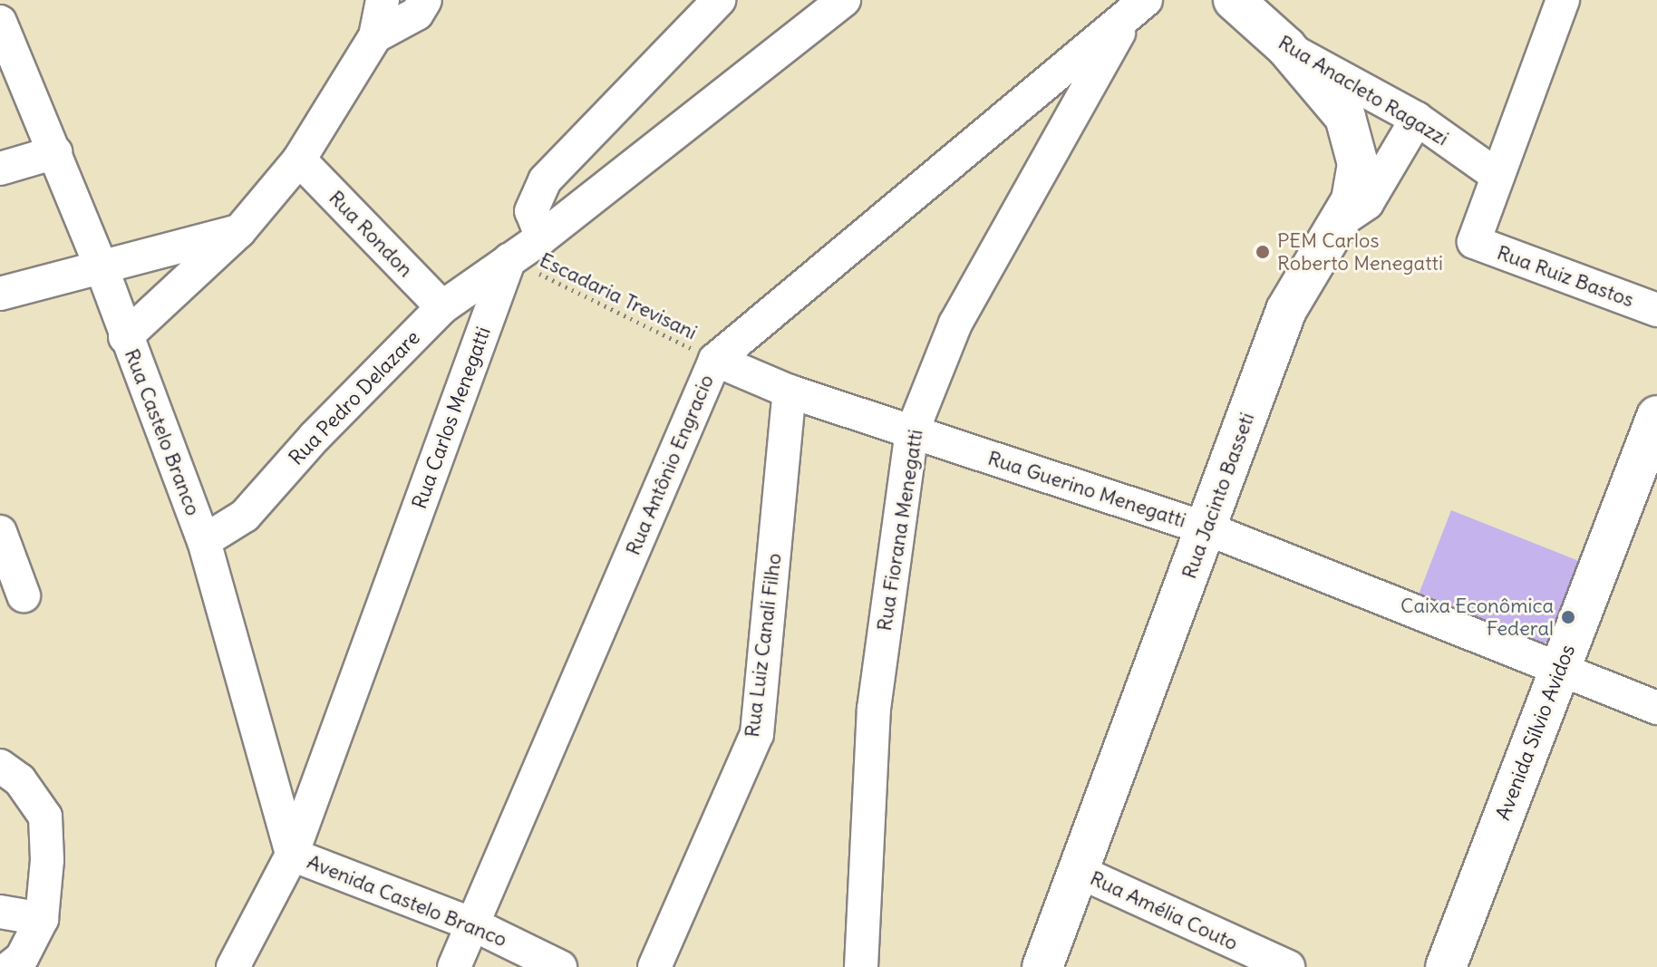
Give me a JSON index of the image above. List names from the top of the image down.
{
  "streets": {
    "main road": ["Rua Anacleto Ragazzi", "Rua Jacinto Basseti", "Avenida Sílvio Avidos"],
    "street": [
      "Rua Rondon",
      "Rua Ruiz Bastos",
      "Rua Pedro Delazare",
      "Rua Carlos Menegatti",
      "Rua Castelo Branco",
      "Rua Antônio Engracio",
      "Rua Guerino Menegatti",
      "Rua Fiorana Menegatti",
      "Rua Luiz Canali Filho",
      "Avenida Castelo Branco",
      "Rua Amélia Couto"
    ],
    "path": ["Escadaria Trevisani"]
  },
  "crossings": [
    ["Rua Anacleto Ragazzi", "Rua Ruiz Bastos"],
    ["Rua Anacleto Ragazzi", "Rua Jacinto Basseti"],
    ["Rua Rondon", "Rua Pedro Delazare"],
    ["Escadaria Trevisani", "Rua Pedro Delazare"],
    ["Escadaria Trevisani", "Rua Carlos Menegatti"],
    ["Escadaria Trevisani", "Rua Antônio Engracio"],
    ["Escadaria Trevisani", "Rua Guerino Menegatti"],
    ["Rua Pedro Delazare", "Rua Carlos Menegatti"],
    ["Rua Pedro Delazare", "Rua Castelo Branco"],
    ["Rua Carlos Menegatti", "Rua Castelo Branco"],
    ["Rua Carlos Menegatti", "Avenida Castelo Branco"],
    ["Rua Castelo Branco", "Avenida Castelo Branco"],
    ["Rua Antônio Engracio", "Rua Guerino Menegatti"],
    ["Rua Antônio Engracio", "Rua Fiorana Menegatti"],
    ["Rua Antônio Engracio", "Avenida Castelo Branco"],
    ["Rua Guerino Menegatti", "Rua Jacinto Basseti"],
    ["Rua Guerino Menegatti", "Rua Fiorana Menegatti"],
    ["Rua Guerino Menegatti", "Rua Luiz Canali Filho"],
    ["Rua Guerino Menegatti", "Avenida Sílvio Avidos"],
    ["Rua Jacinto Basseti", "Rua Amélia Couto"]
  ],
  "places": ["PEM Carlos Roberto Menegatti", "Caixa Econômica Federal"]
}
